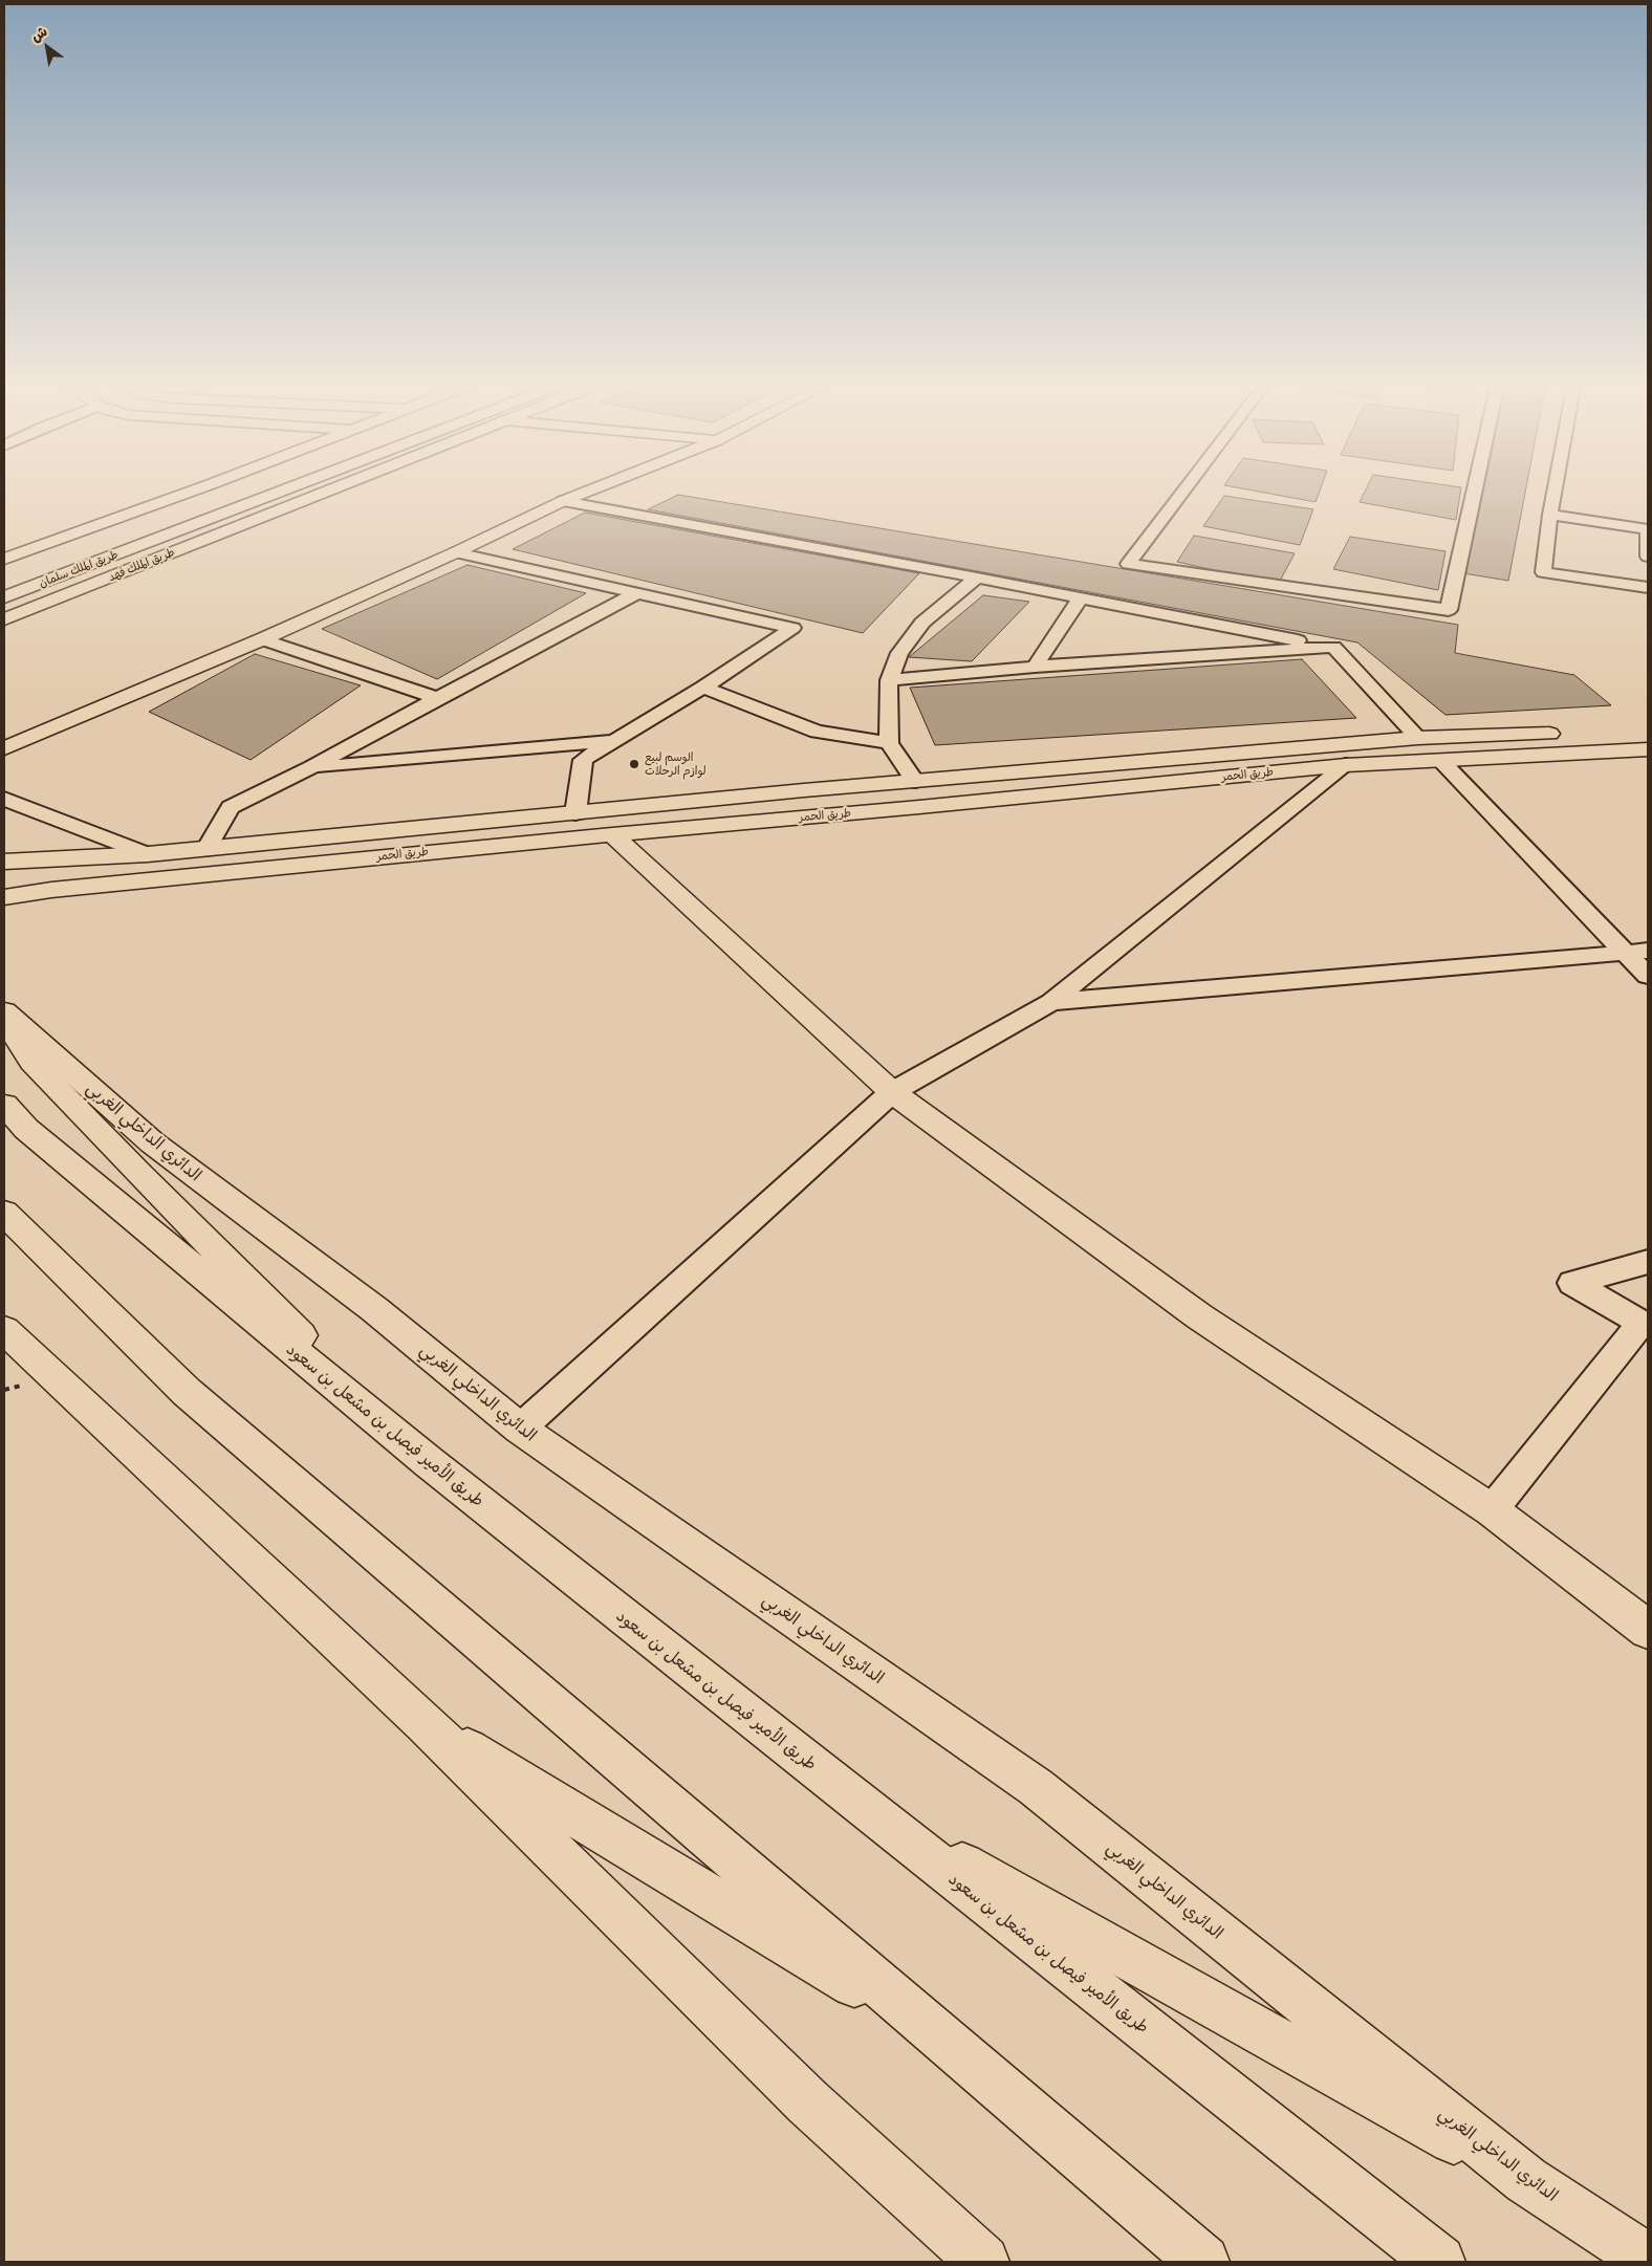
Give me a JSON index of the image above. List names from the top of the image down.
{
  "streets": {
    "main road": [
      "طريق الملك فهد",
      "طريق الملك سلمان",
      "طريق الحمر",
      "الدائري الداخلي الغربي",
      "طريق الأمير فيصل بن مشعل بن سعود"
    ]
  },
  "places": ["الوسم لبيع لوازم الرحلات"],
  "north": "top left"
}
